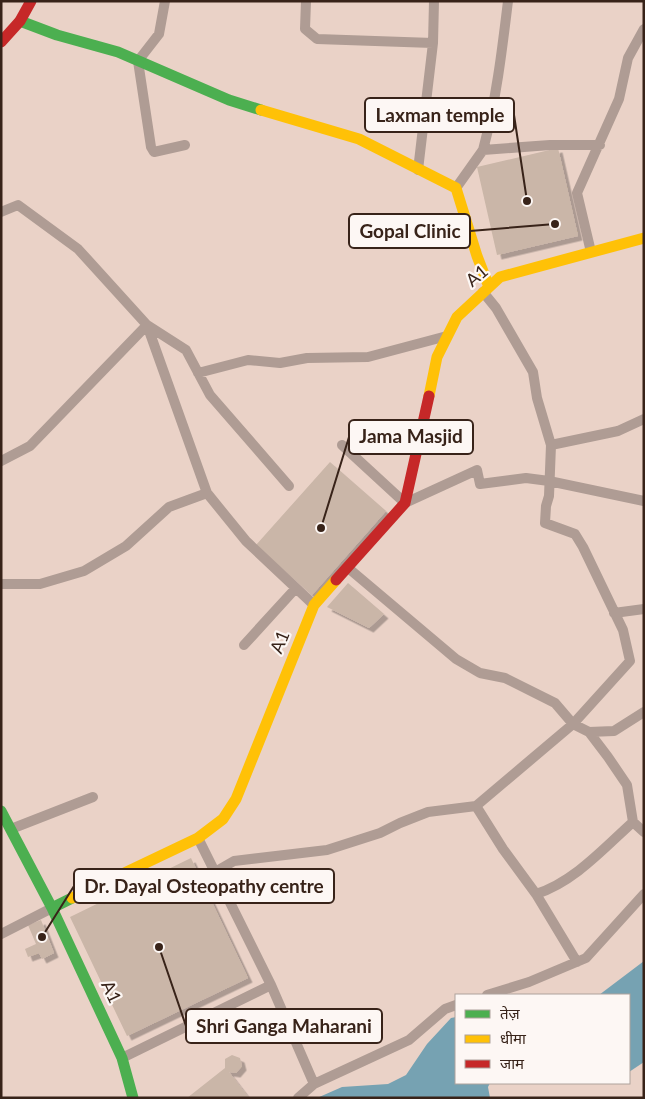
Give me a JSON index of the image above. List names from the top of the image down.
{
  "streets": {
    "main road": ["A1"]
  },
  "places": [
    "Laxman temple",
    "Gopal Clinic",
    "Jama Masjid",
    "Dr. Dayal Osteopathy centre",
    "Shri Ganga Maharani"
  ],
  "legend": ["तेज़", "धीमा", "जाम"]
}
